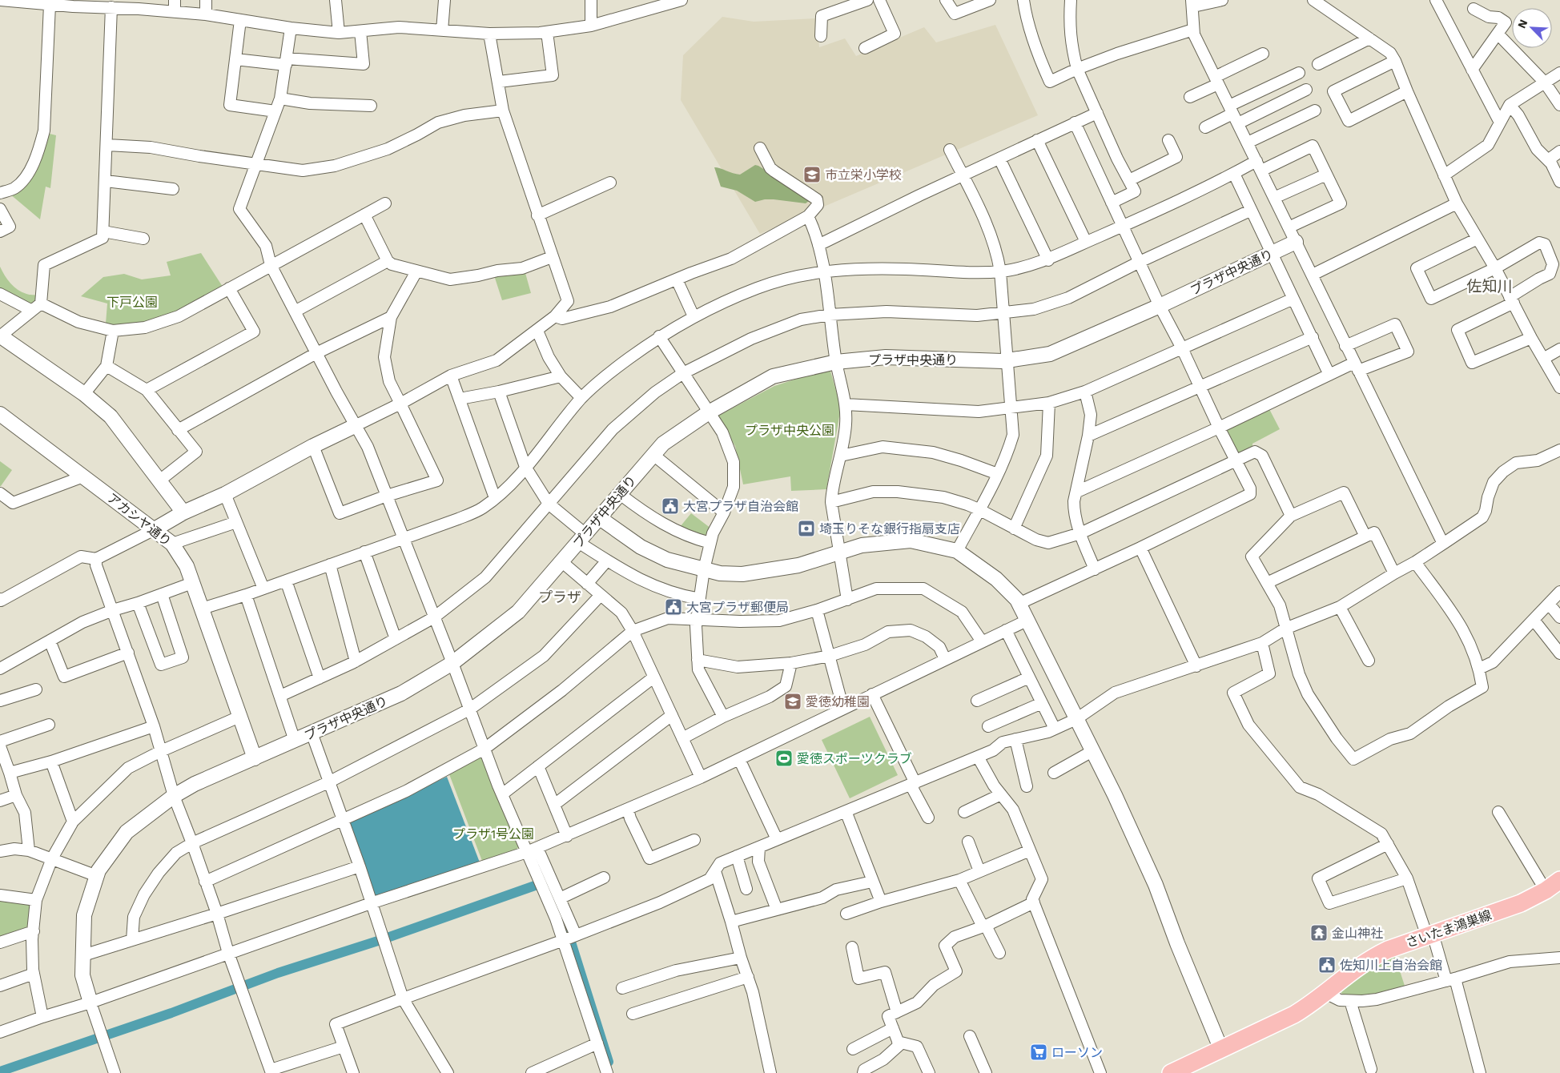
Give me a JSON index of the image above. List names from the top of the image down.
{
  "streets": {
    "main road": ["さいたま鴻巣線"],
    "street": ["プラザ中央通り", "アカシヤ通り"]
  },
  "crossings": [
    ["プラザ中央通り", "アカシヤ通り"]
  ],
  "districts": ["佐知川", "プラザ"],
  "parks": ["下戸公園", "プラザ中央公園", "プラザ1号公園"],
  "places": {
    "school or university": ["市立栄小学校", "愛徳幼稚園"],
    "public building": ["大宮プラザ自治会館", "大宮プラザ郵便局", "佐知川上自治会館"],
    "bank": ["埼玉りそな銀行指扇支店"],
    "sports": ["愛徳スポーツクラブ"],
    "temple": ["金山神社"],
    "supermarket": ["ローソン"]
  },
  "north": "top left"
}
